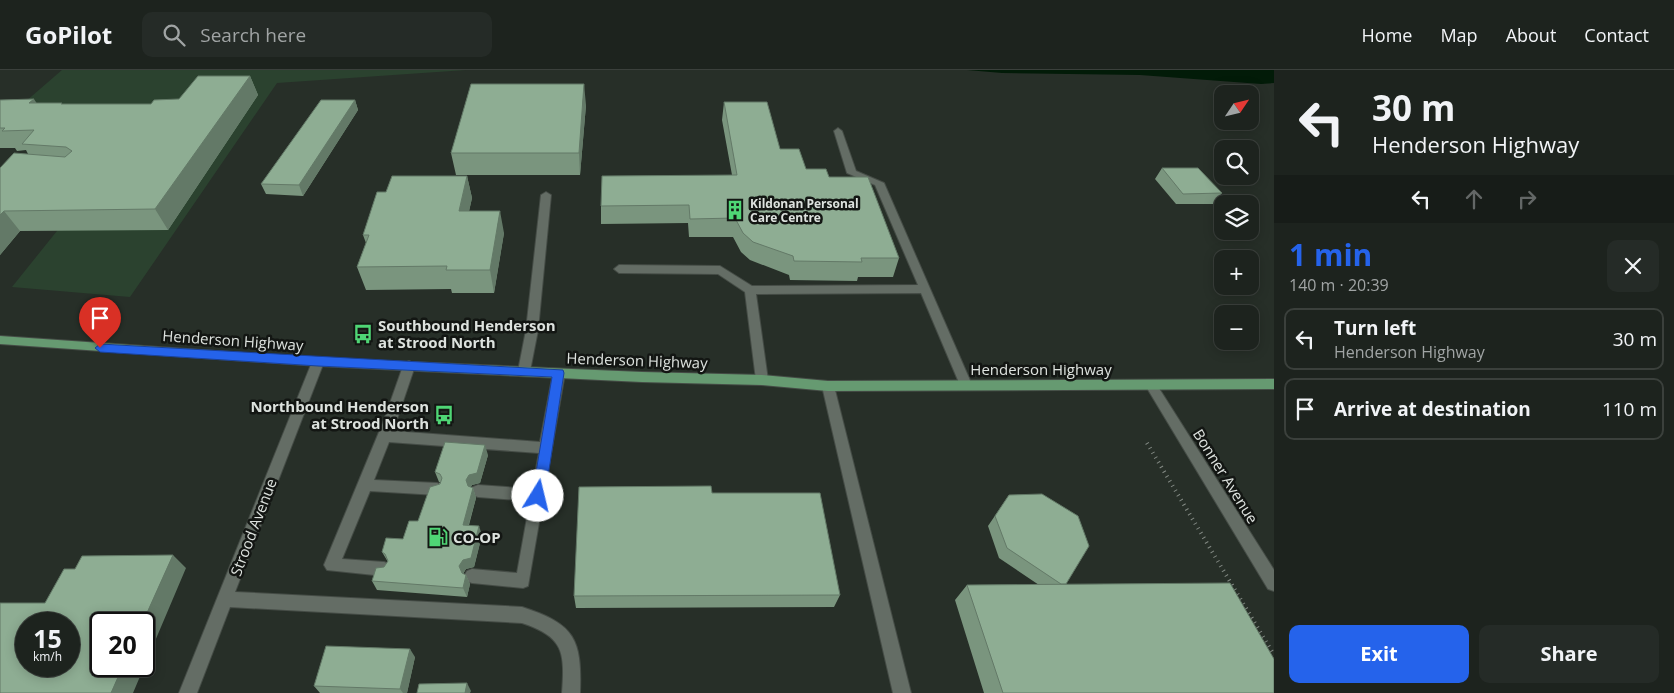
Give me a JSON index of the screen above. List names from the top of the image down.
{
  "streets": {
    "main road": ["Henderson Highway"],
    "street": ["Bonner Avenue", "Strood Avenue"]
  },
  "crossings": [
    ["Henderson Highway", "Bonner Avenue"],
    ["Henderson Highway", "Strood Avenue"]
  ],
  "places": {
    "building": ["Kildonan Personal Care Centre"],
    "bus stop": ["Southbound Henderson at Strood North", "Northbound Henderson at Strood North"],
    "fuel station": ["CO-OP"]
  },
  "north": "top right",
  "page": {
    "header": "GoPilot",
    "search": "Search here",
    "nav": [
      "Home",
      "Map",
      "About",
      "Contact"
    ],
    "turn": ["30 m", "Henderson Highway"],
    "map_buttons": ["+", "−"],
    "heading": ["1 min", "140 m · 20:39"],
    "list": [
      {
        "name": "Turn left",
        "note": "Henderson Highway",
        "value": "30 m"
      },
      {
        "name": "Arrive at destination",
        "value": "110 m"
      }
    ],
    "speed": "15 km/h",
    "limit": "20",
    "buttons": ["Exit", "Share"]
  }
}
